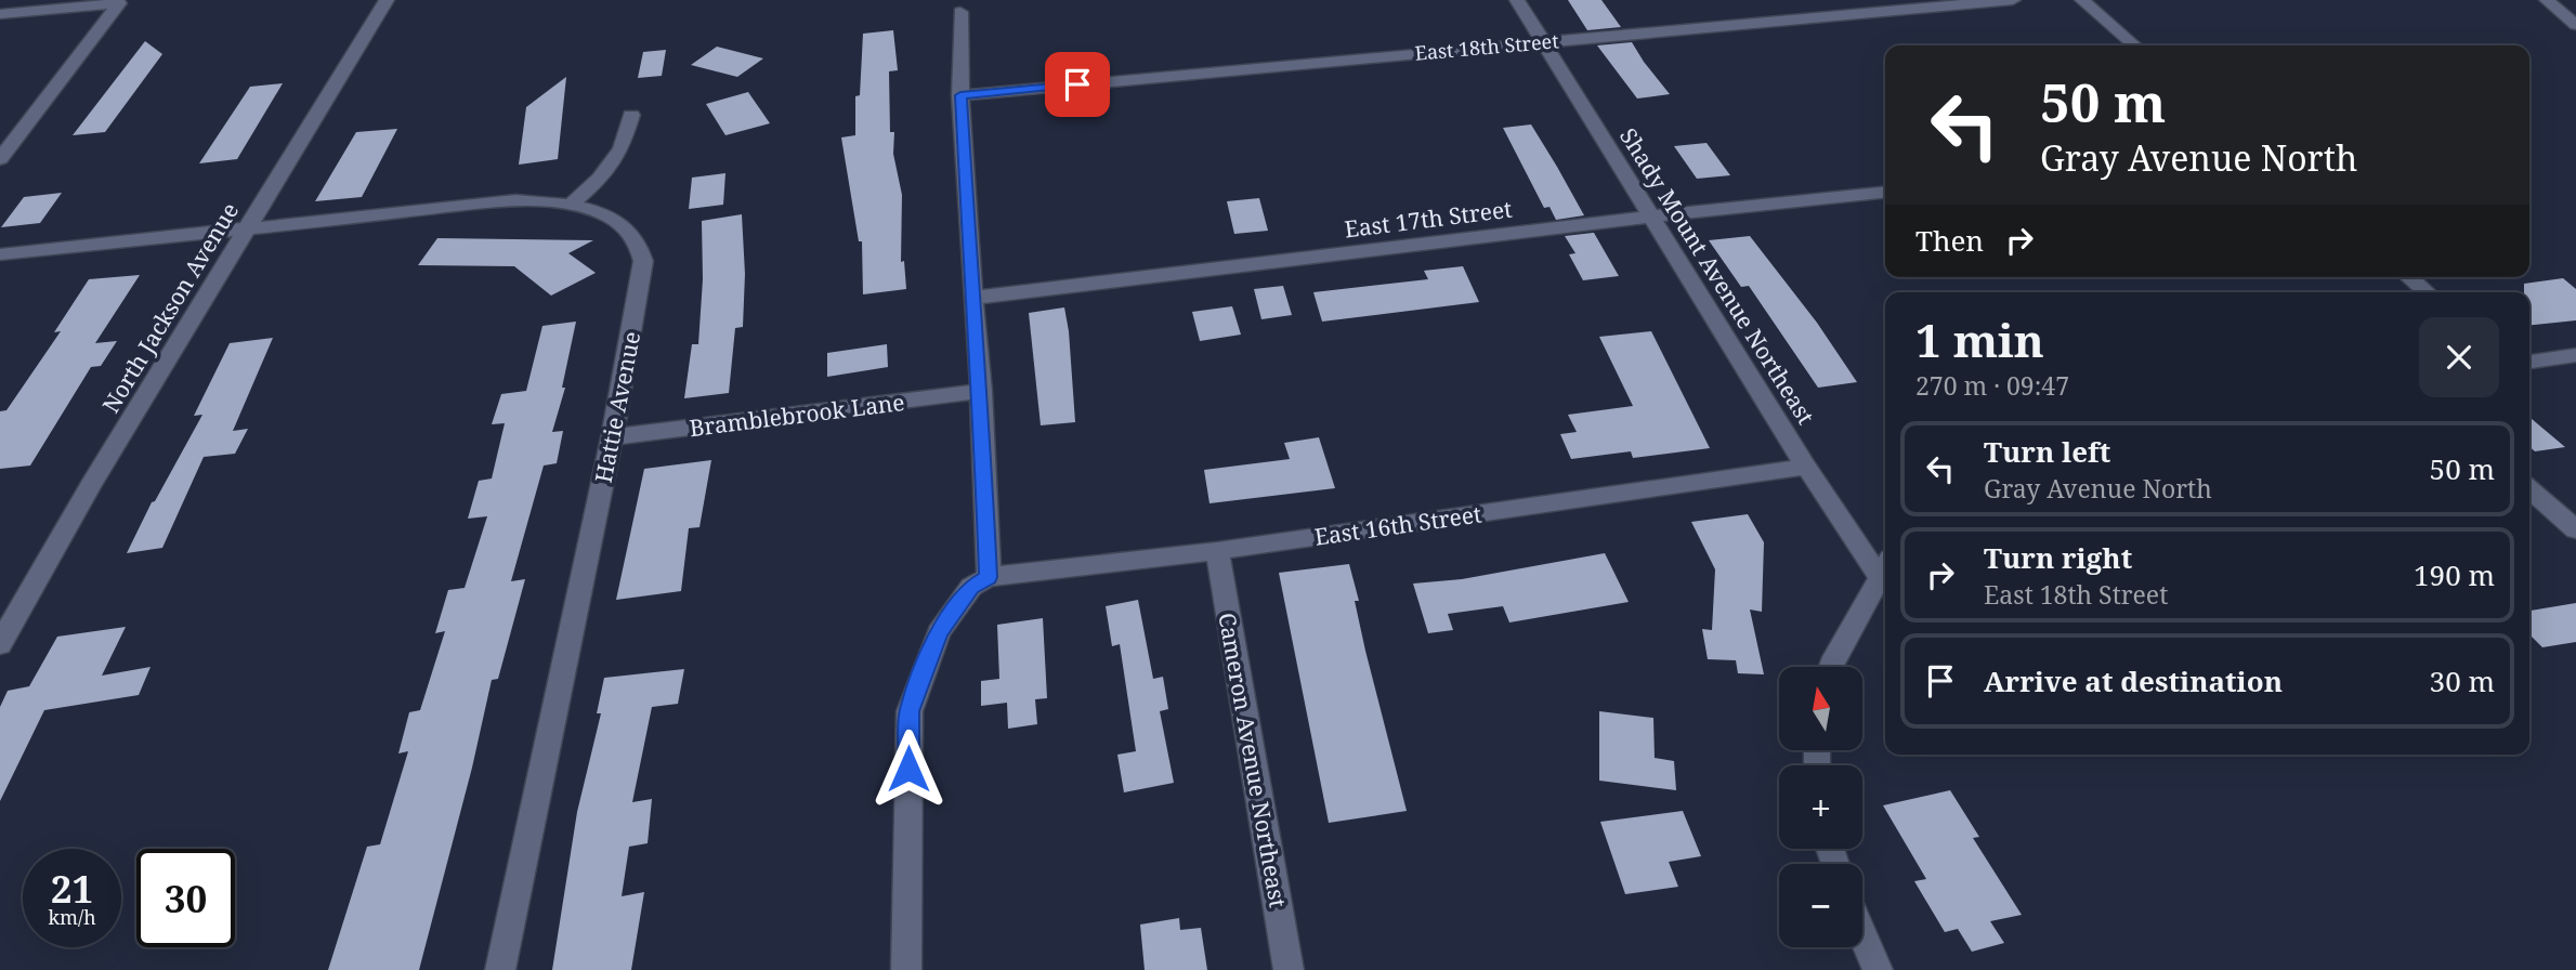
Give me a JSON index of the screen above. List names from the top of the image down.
{
  "streets": {
    "street": [
      "East 18th Street",
      "East 17th Street",
      "Shady Mount Avenue Northeast",
      "North Jackson Avenue",
      "Hattie Avenue",
      "Bramblebrook Lane",
      "East 16th Street",
      "Cameron Avenue Northeast"
    ]
  },
  "crossings": [
    ["East 18th Street", "Shady Mount Avenue Northeast"],
    ["East 17th Street", "Shady Mount Avenue Northeast"],
    ["Shady Mount Avenue Northeast", "East 16th Street"],
    ["North Jackson Avenue", "Hattie Avenue"],
    ["Hattie Avenue", "Bramblebrook Lane"],
    ["East 16th Street", "Cameron Avenue Northeast"]
  ],
  "north": "top",
  "page": {
    "turn": ["50 m", "Gray Avenue North"],
    "then": "Then",
    "heading": ["1 min", "270 m · 09:47"],
    "list": [
      {
        "name": "Turn left",
        "note": "Gray Avenue North",
        "value": "50 m"
      },
      {
        "name": "Turn right",
        "note": "East 18th Street",
        "value": "190 m"
      },
      {
        "name": "Arrive at destination",
        "value": "30 m"
      }
    ],
    "map_buttons": ["+", "−"],
    "speed": "21 km/h",
    "limit": "30"
  }
}
